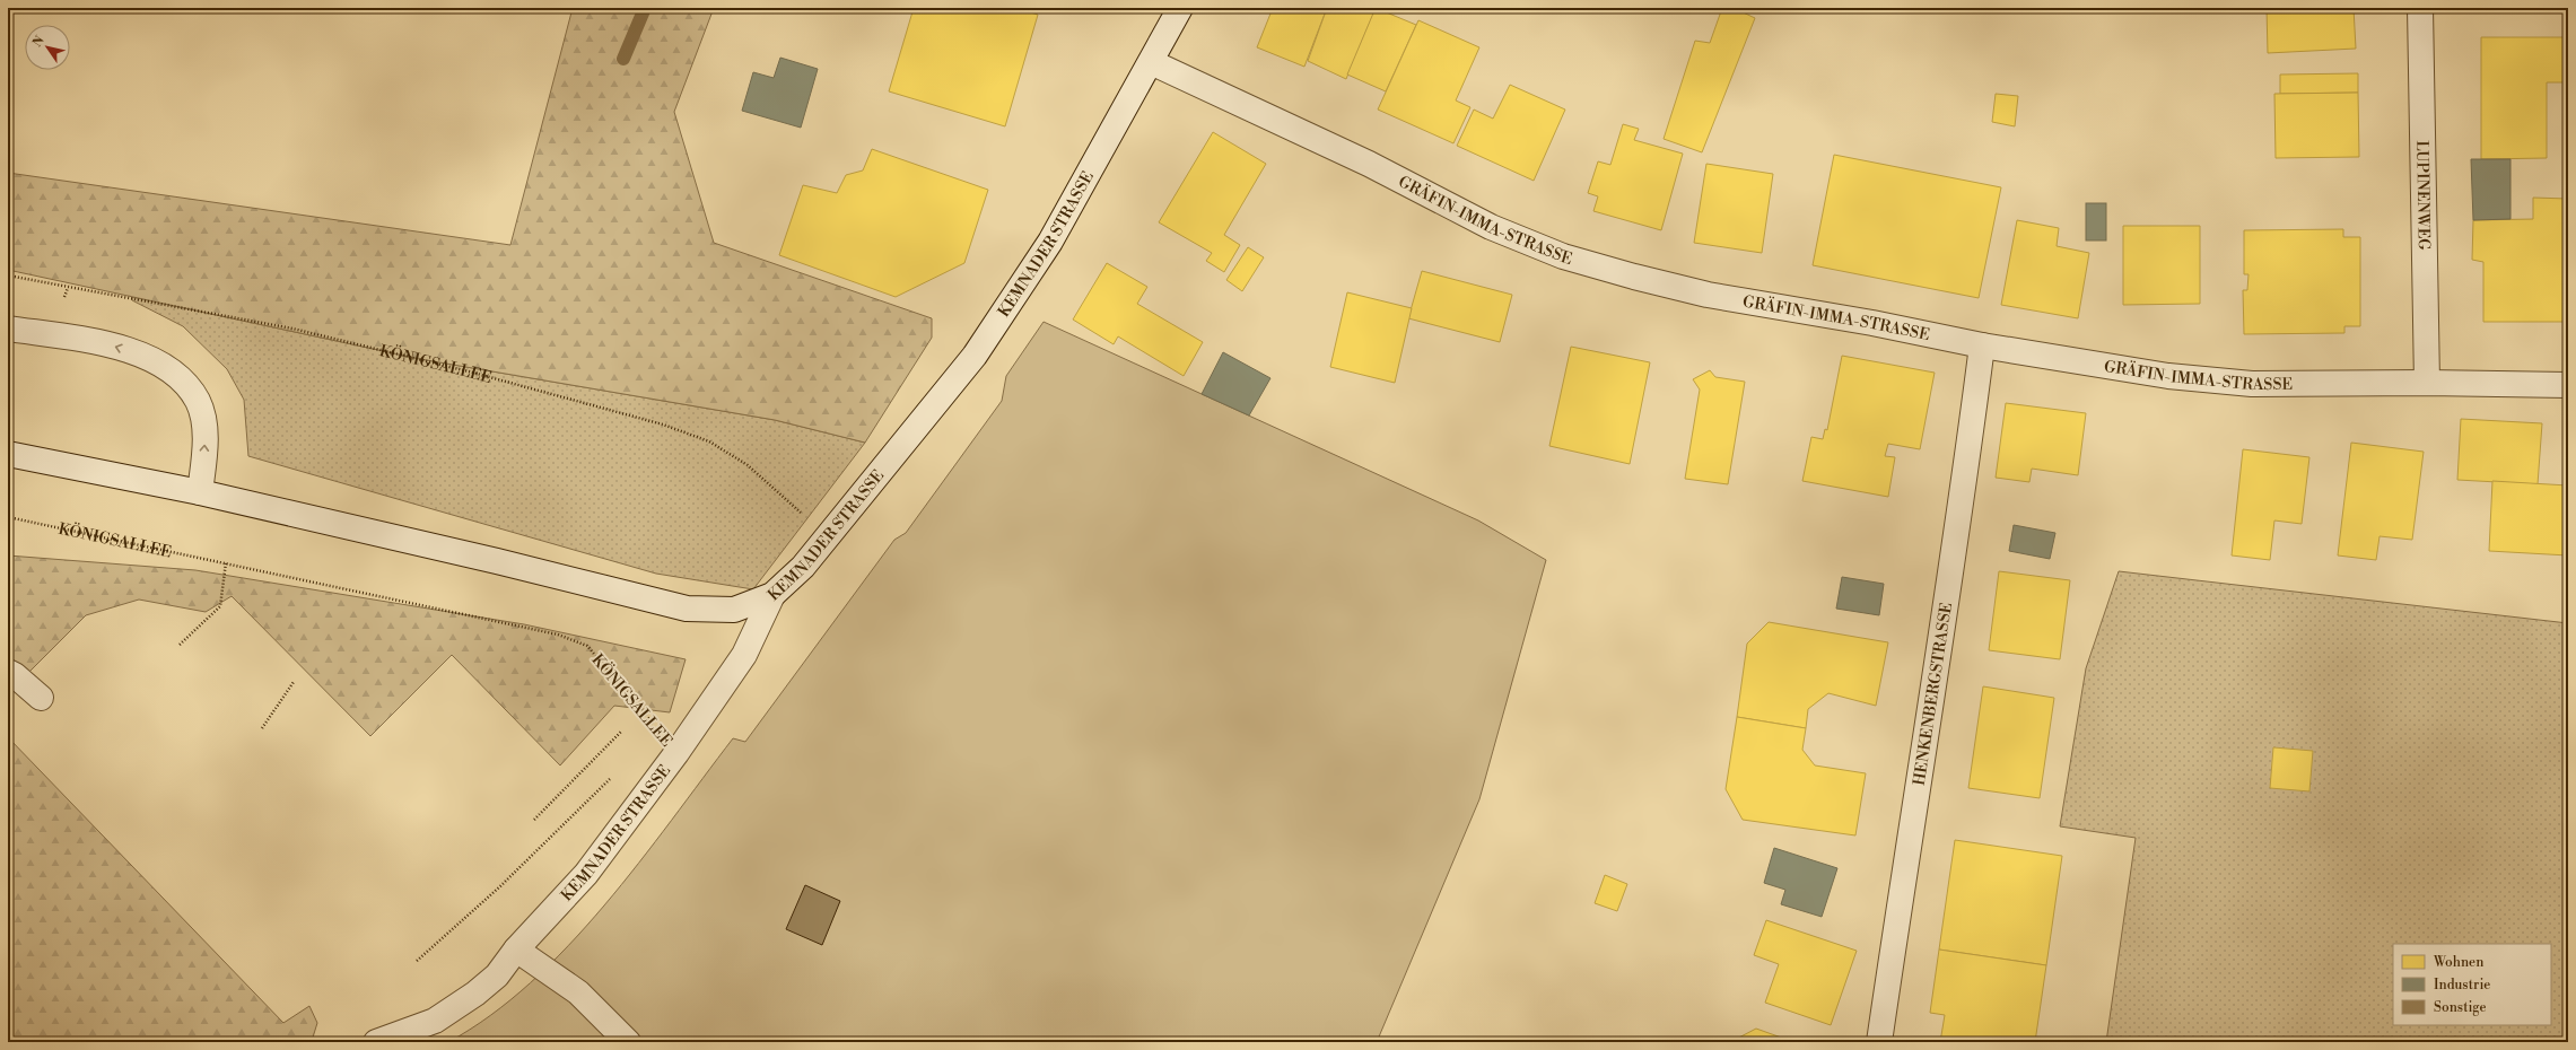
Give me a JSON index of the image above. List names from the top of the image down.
{
  "streets": {
    "street": [
      "LUPINENWEG",
      "GRÄFIN-IMMA-STRASSE",
      "KEMNADER STRASSE",
      "HENKENBERGSTRASSE"
    ],
    "path": ["KÖNIGSALLEE"]
  },
  "crossings": [
    ["LUPINENWEG", "GRÄFIN-IMMA-STRASSE"],
    ["GRÄFIN-IMMA-STRASSE", "KEMNADER STRASSE"],
    ["GRÄFIN-IMMA-STRASSE", "HENKENBERGSTRASSE"],
    ["KEMNADER STRASSE", "KÖNIGSALLEE"]
  ],
  "legend": ["Wohnen", "Industrie", "Sonstige"],
  "north": "top left"
}
